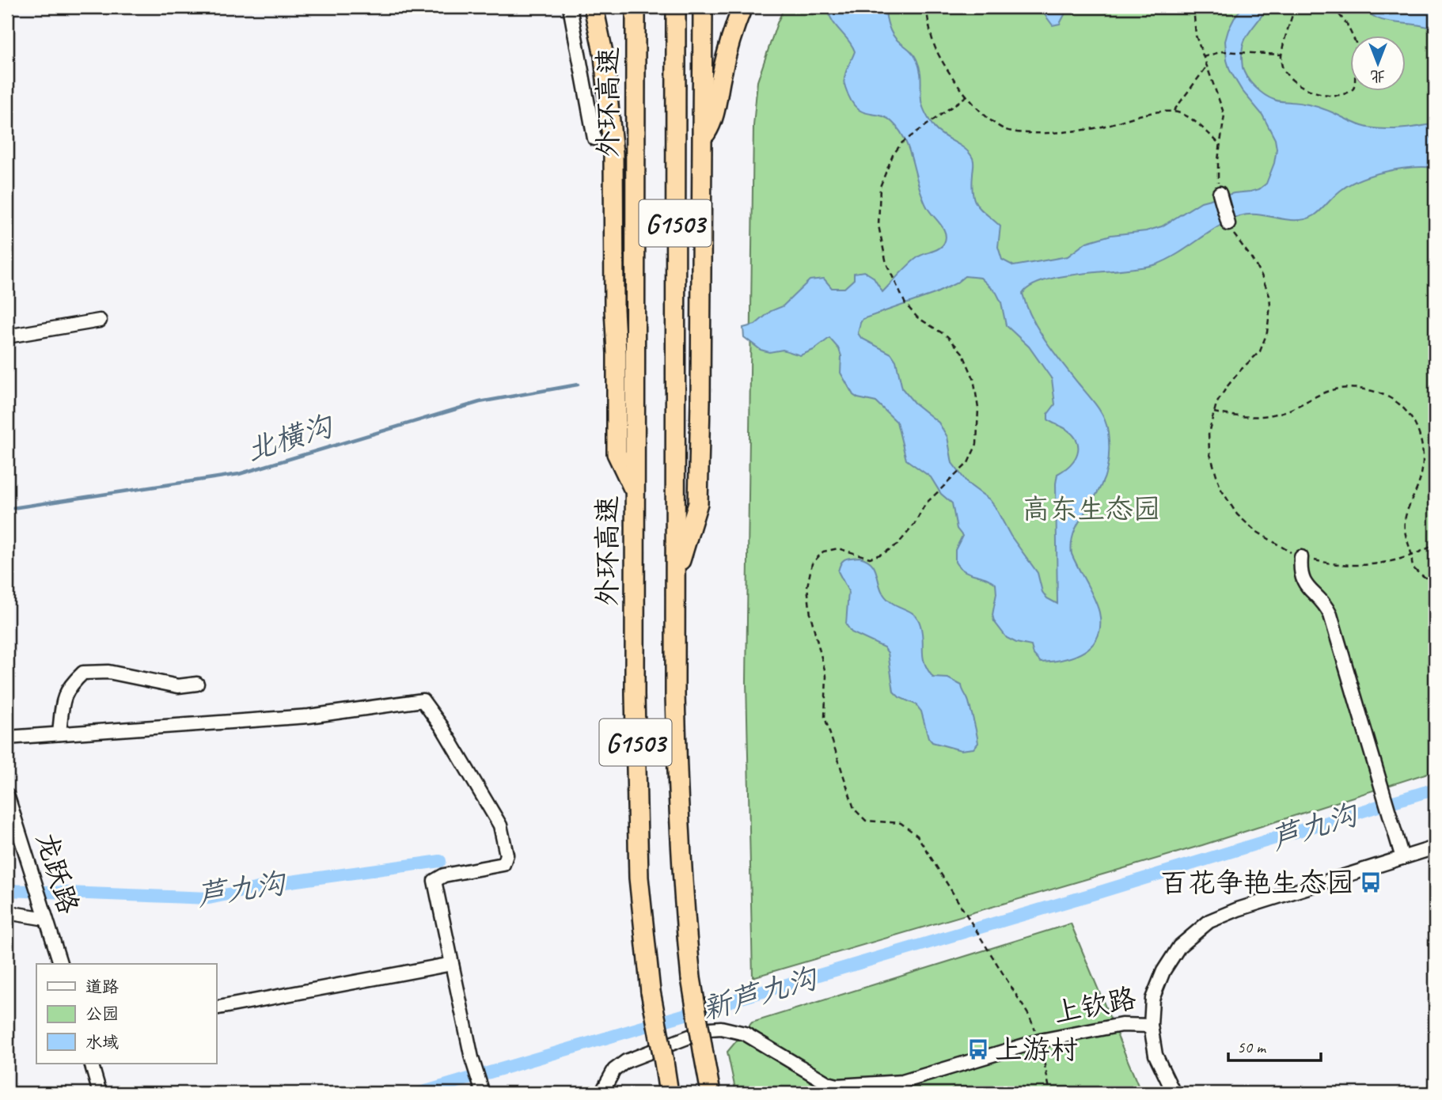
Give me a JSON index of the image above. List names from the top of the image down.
{
  "streets": {
    "highway": ["外环高速", "G1503"],
    "street": ["龙跃路", "上钦路"]
  },
  "water": ["北横沟", "芦九沟", "新芦九沟"],
  "parks": ["高东生态园"],
  "places": {
    "bus stop": ["百花争艳生态园", "上游村"]
  },
  "legend": ["道路", "公园", "水域"],
  "scale_bar": "50 m",
  "north": "bottom"
}
